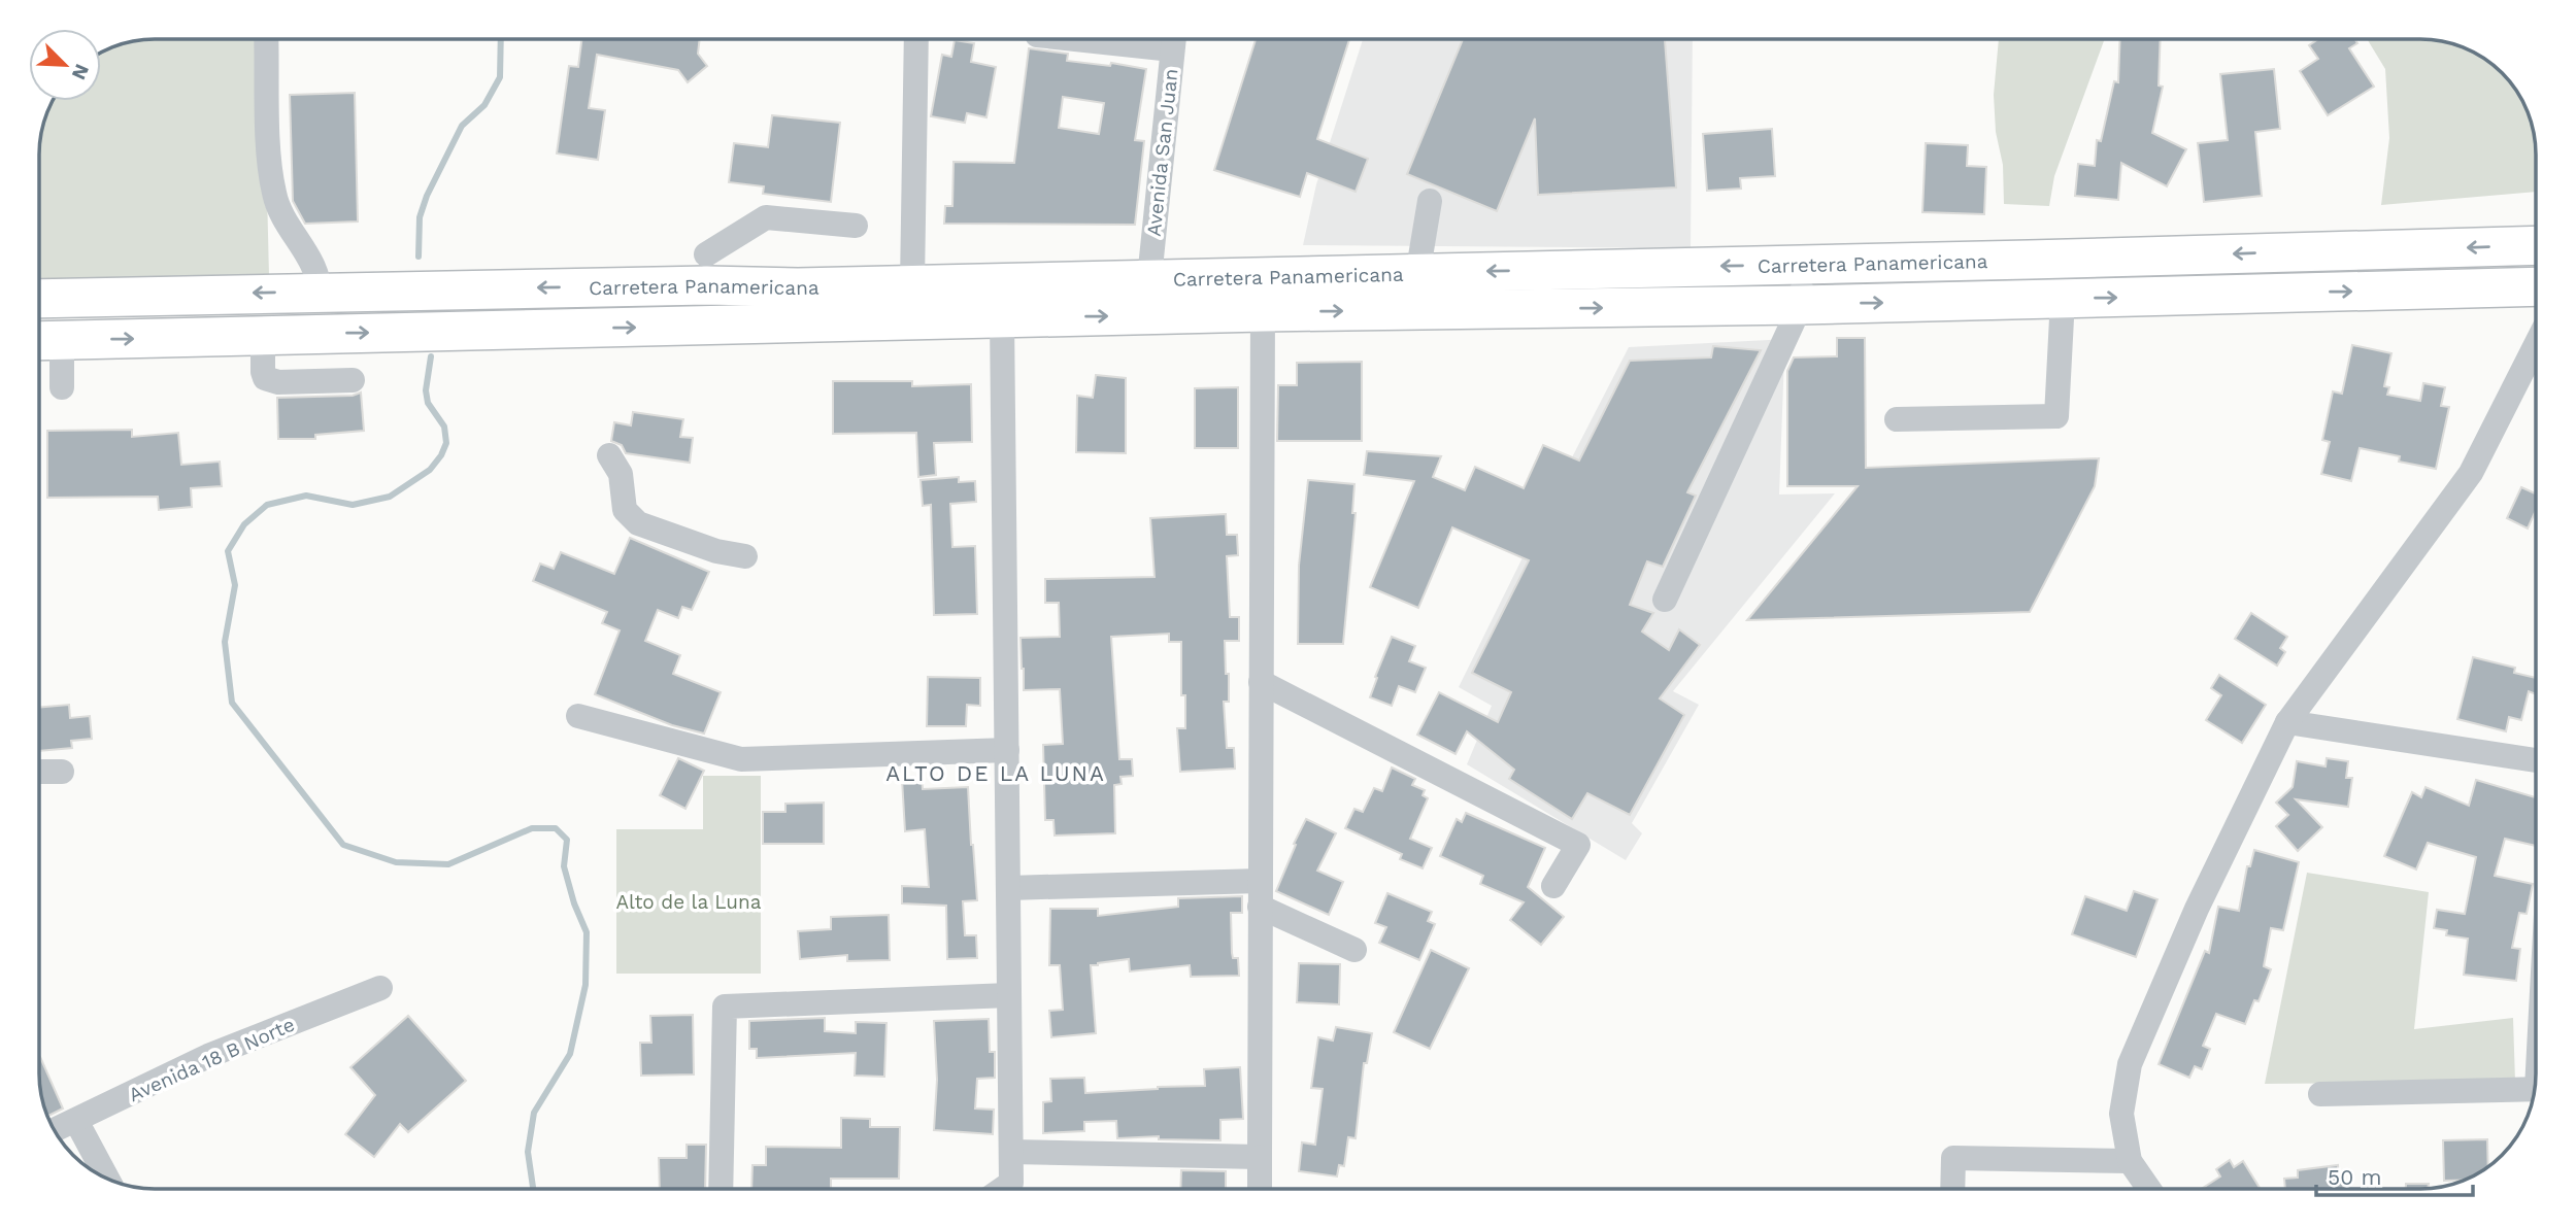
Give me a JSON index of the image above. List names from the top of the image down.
{
  "streets": {
    "highway": ["Carretera Panamericana"],
    "street": ["Avenida San Juan", "Avenida 18 B Norte"]
  },
  "crossings": [
    ["Avenida San Juan", "Carretera Panamericana"]
  ],
  "districts": ["ALTO DE LA LUNA"],
  "parks": ["Alto de la Luna"],
  "scale_bar": "50 m",
  "north": "bottom right"
}
